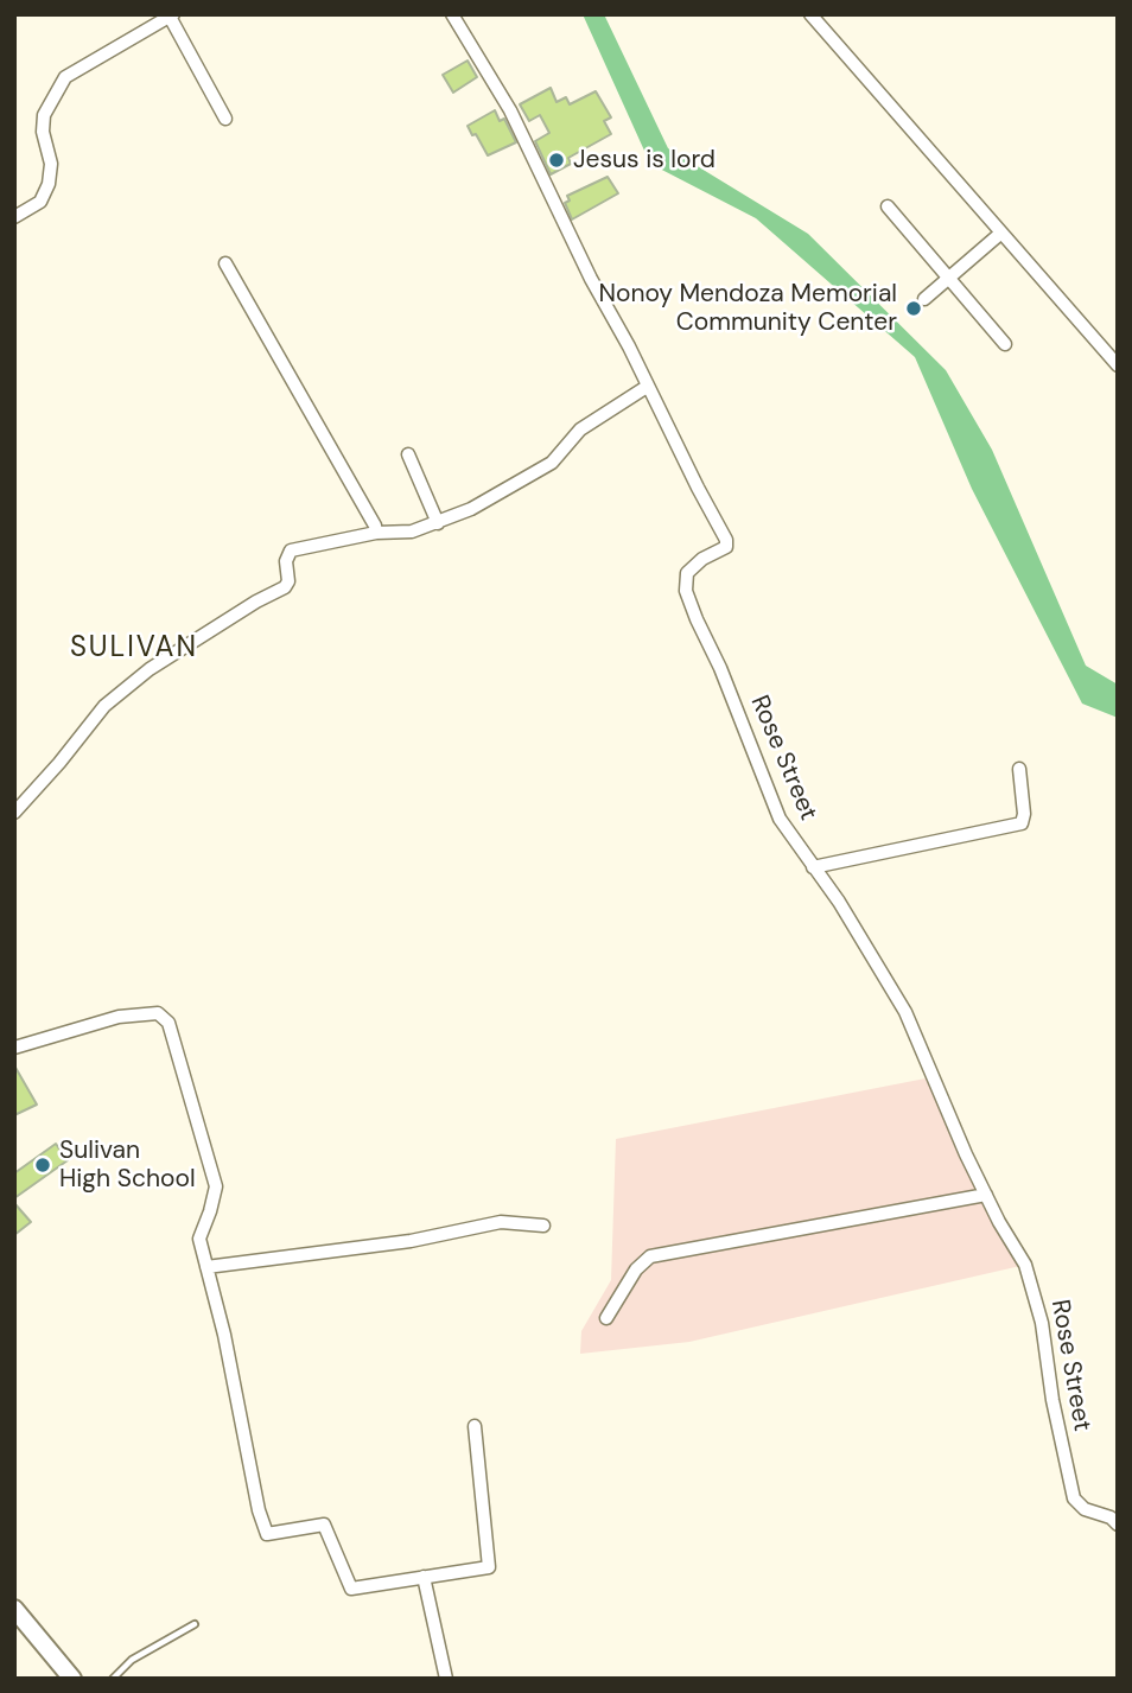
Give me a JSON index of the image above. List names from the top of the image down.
{
  "streets": {
    "street": ["Rose Street"]
  },
  "districts": ["SULIVAN"],
  "places": ["Jesus is lord", "Nonoy Mendoza Memorial Community Center", "Sulivan High School"]
}
